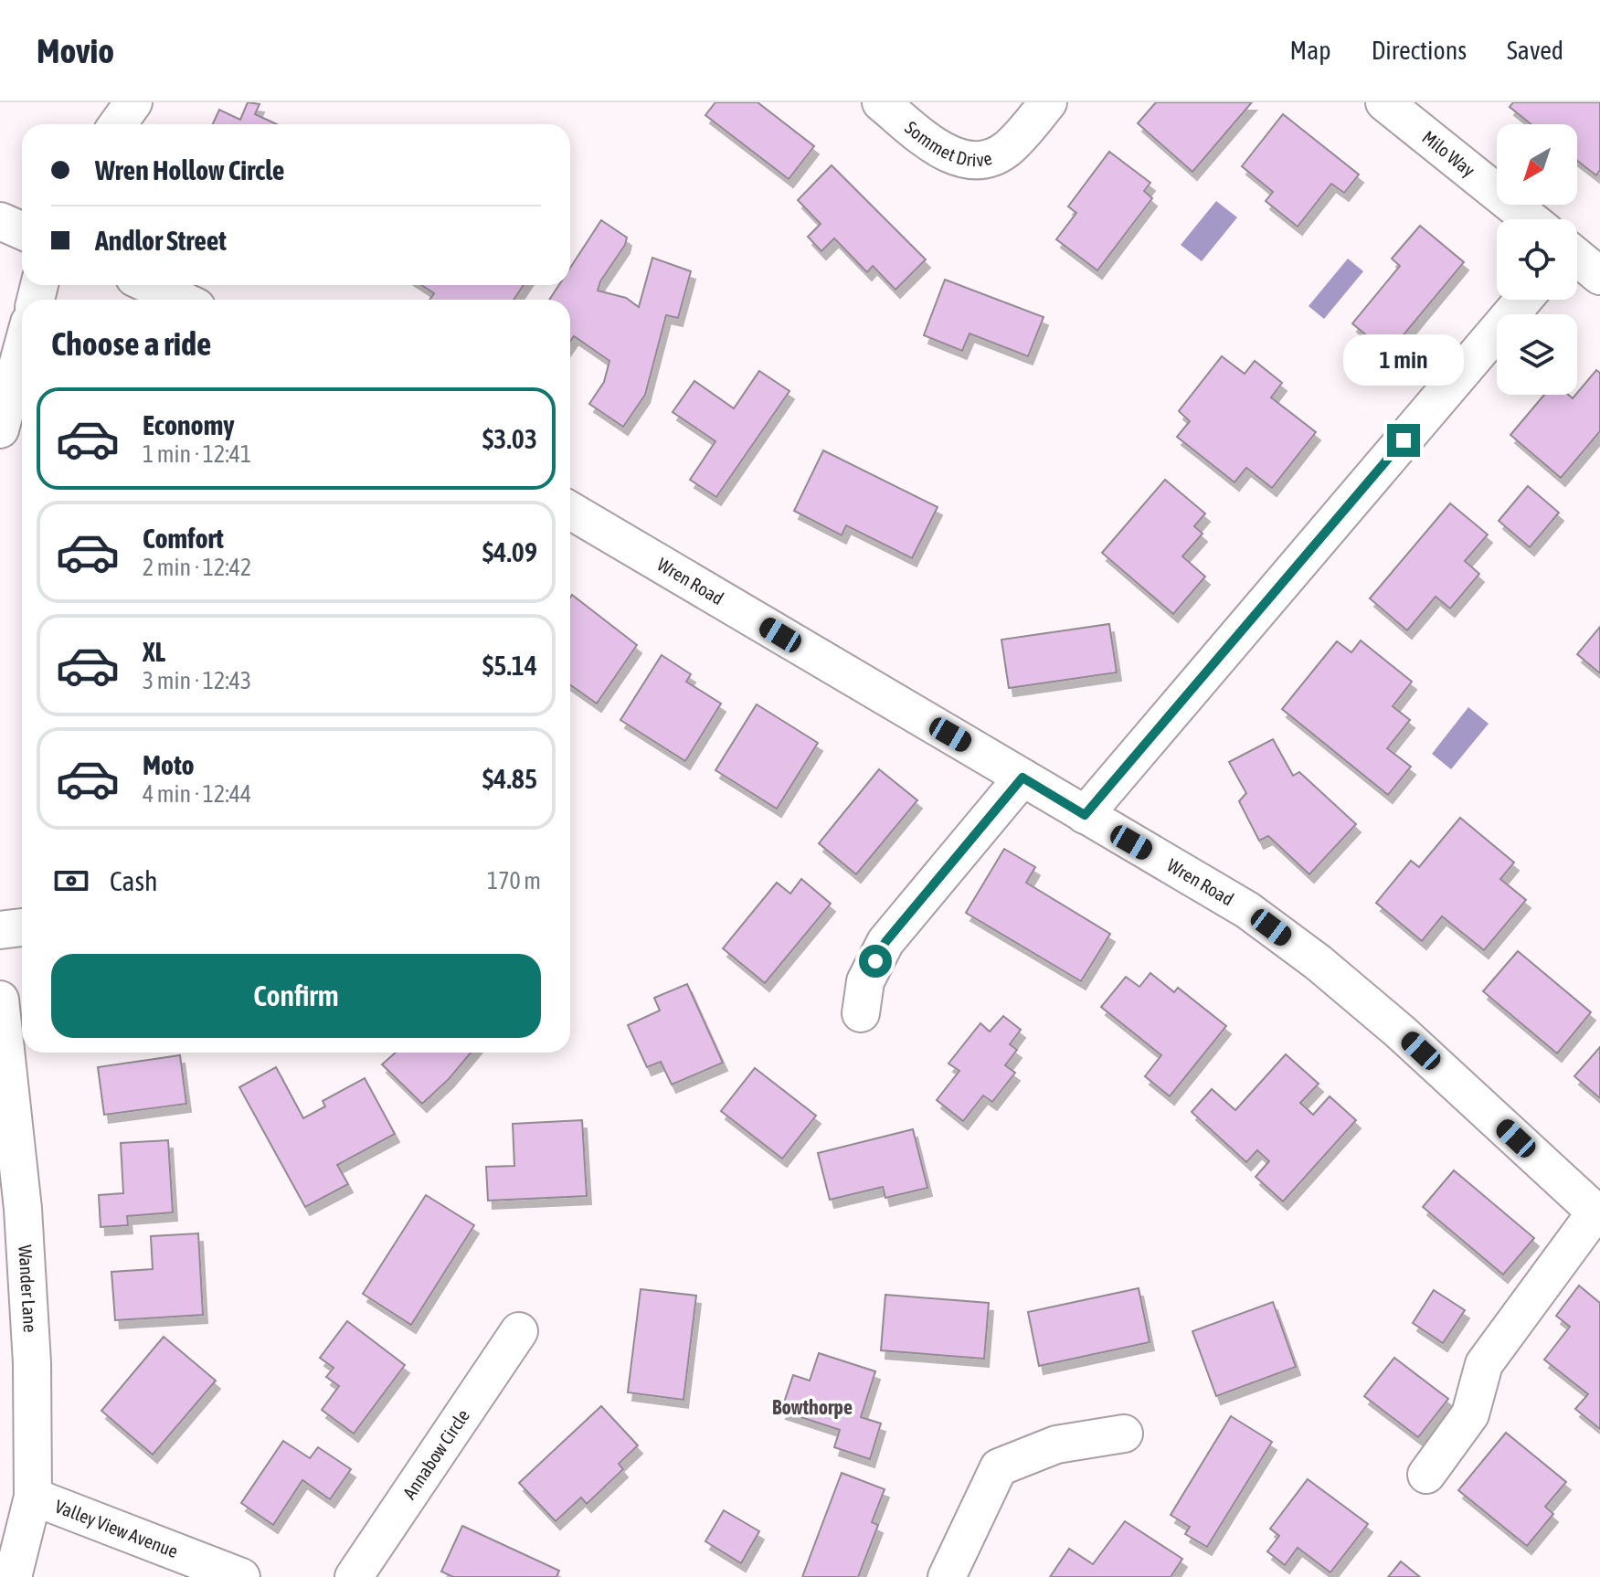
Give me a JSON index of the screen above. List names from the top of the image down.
{
  "streets": {
    "street": [
      "Sommet Drive",
      "Milo Way",
      "Wren Road",
      "Wander Lane",
      "Annabow Circle",
      "Valley View Avenue"
    ]
  },
  "crossings": [
    ["Wander Lane", "Valley View Avenue"]
  ],
  "districts": ["Bowthorpe"],
  "north": "bottom left",
  "page": {
    "header": "Movio",
    "nav": ["Map", "Directions", "Saved"],
    "banner": ["Wren Hollow Circle", "Andlor Street"],
    "heading": "Choose a ride",
    "bubble": "1 min",
    "list": [
      {
        "name": "Economy",
        "note": "1 min · 12:41",
        "value": "$3.03"
      },
      {
        "name": "Comfort",
        "note": "2 min · 12:42",
        "value": "$4.09"
      },
      {
        "name": "XL",
        "note": "3 min · 12:43",
        "value": "$5.14"
      },
      {
        "name": "Moto",
        "note": "4 min · 12:44",
        "value": "$4.85"
      }
    ],
    "pay": ["Cash", "170 m"],
    "buttons": "Confirm"
  }
}
